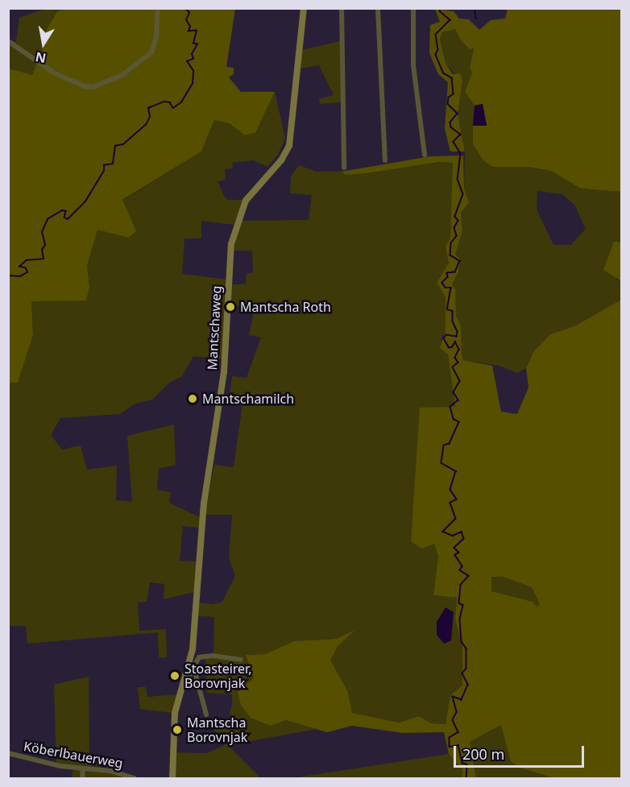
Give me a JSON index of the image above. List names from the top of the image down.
{
  "streets": {
    "street": ["Mantschaweg", "Köberlbauerweg"]
  },
  "places": [
    "Mantscha Roth",
    "Mantschamilch",
    "Stoasteirer, Borovnjak",
    "Mantscha Borovnjak"
  ],
  "scale_bar": "200 m",
  "north": "bottom"
}
